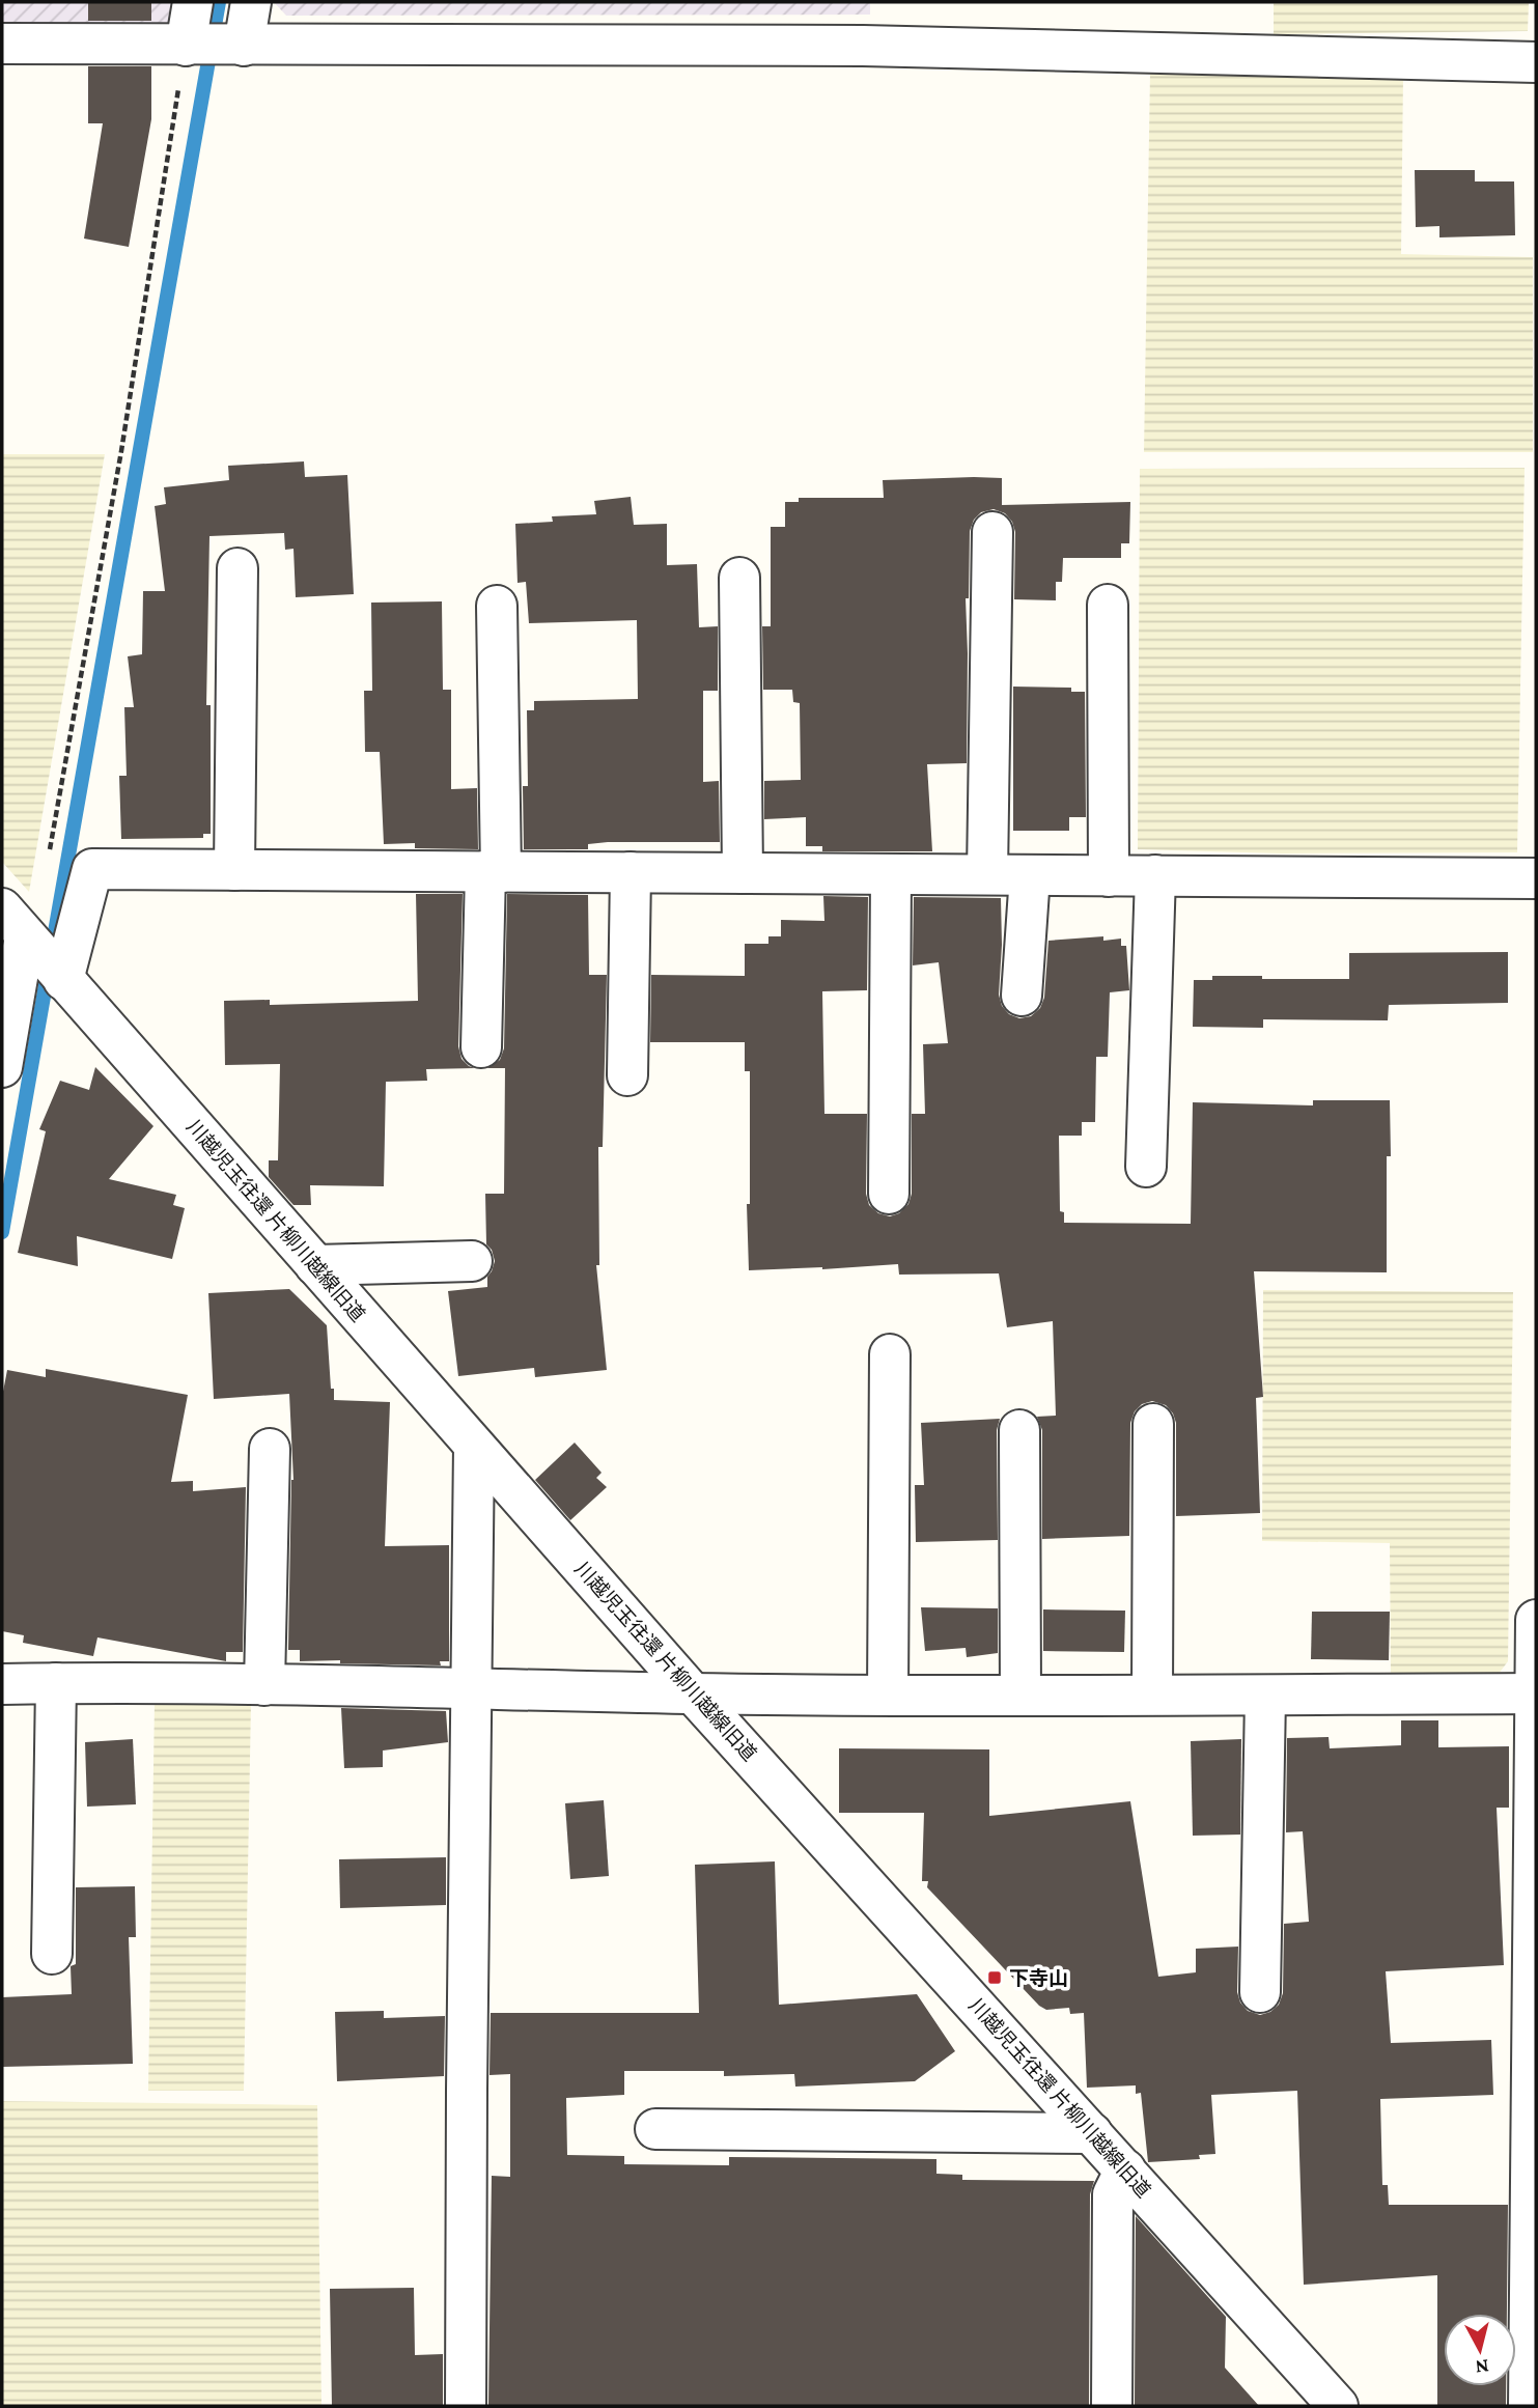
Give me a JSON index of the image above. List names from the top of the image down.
{
  "streets": {
    "street": ["川越児玉往還 片柳川越線旧道"]
  },
  "places": {
    "transit": ["下寺山"]
  },
  "north": "bottom"
}
